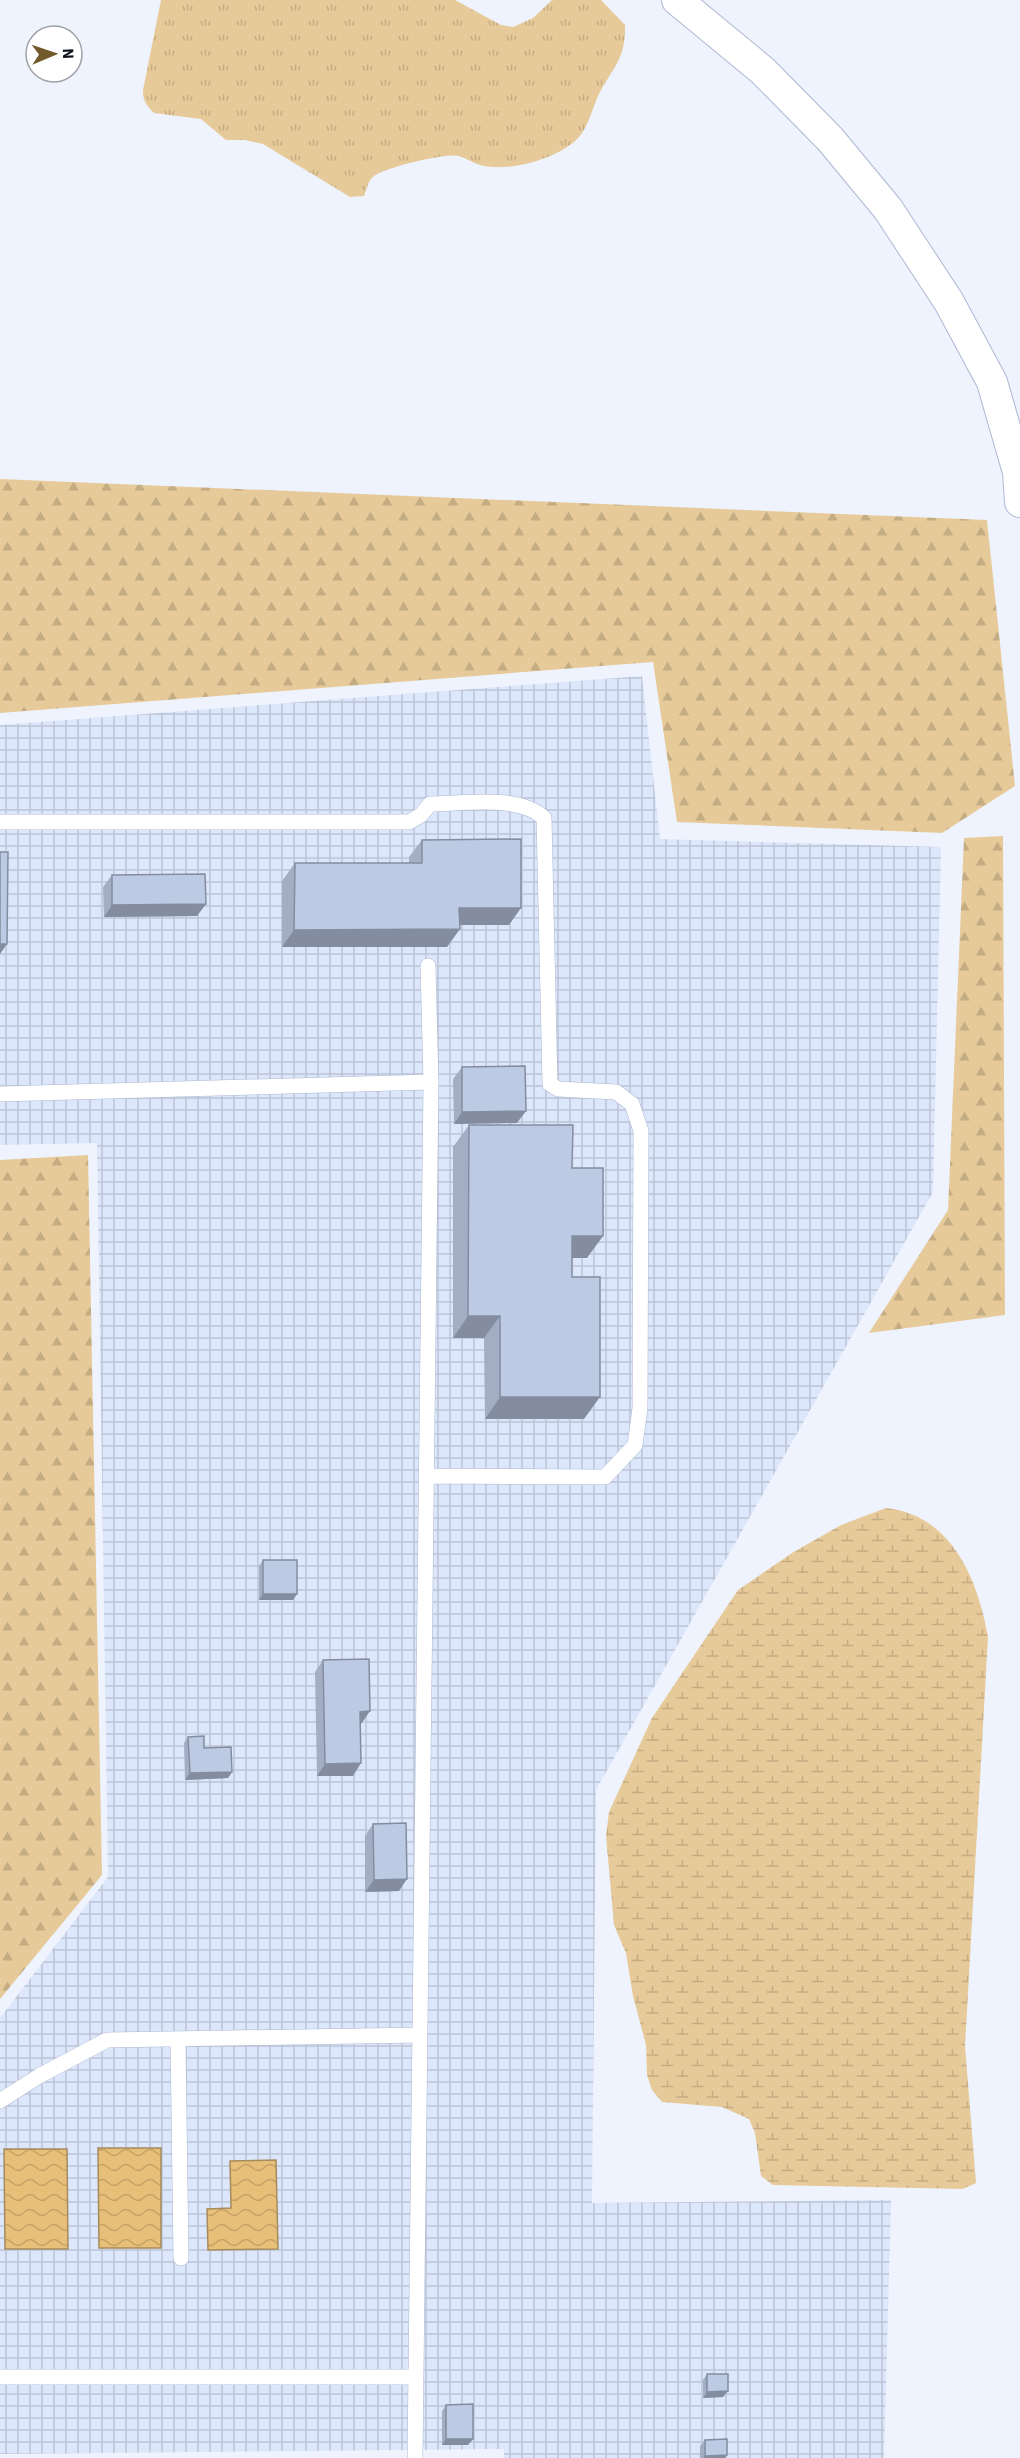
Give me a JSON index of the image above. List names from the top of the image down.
{
  "north": "right"
}
